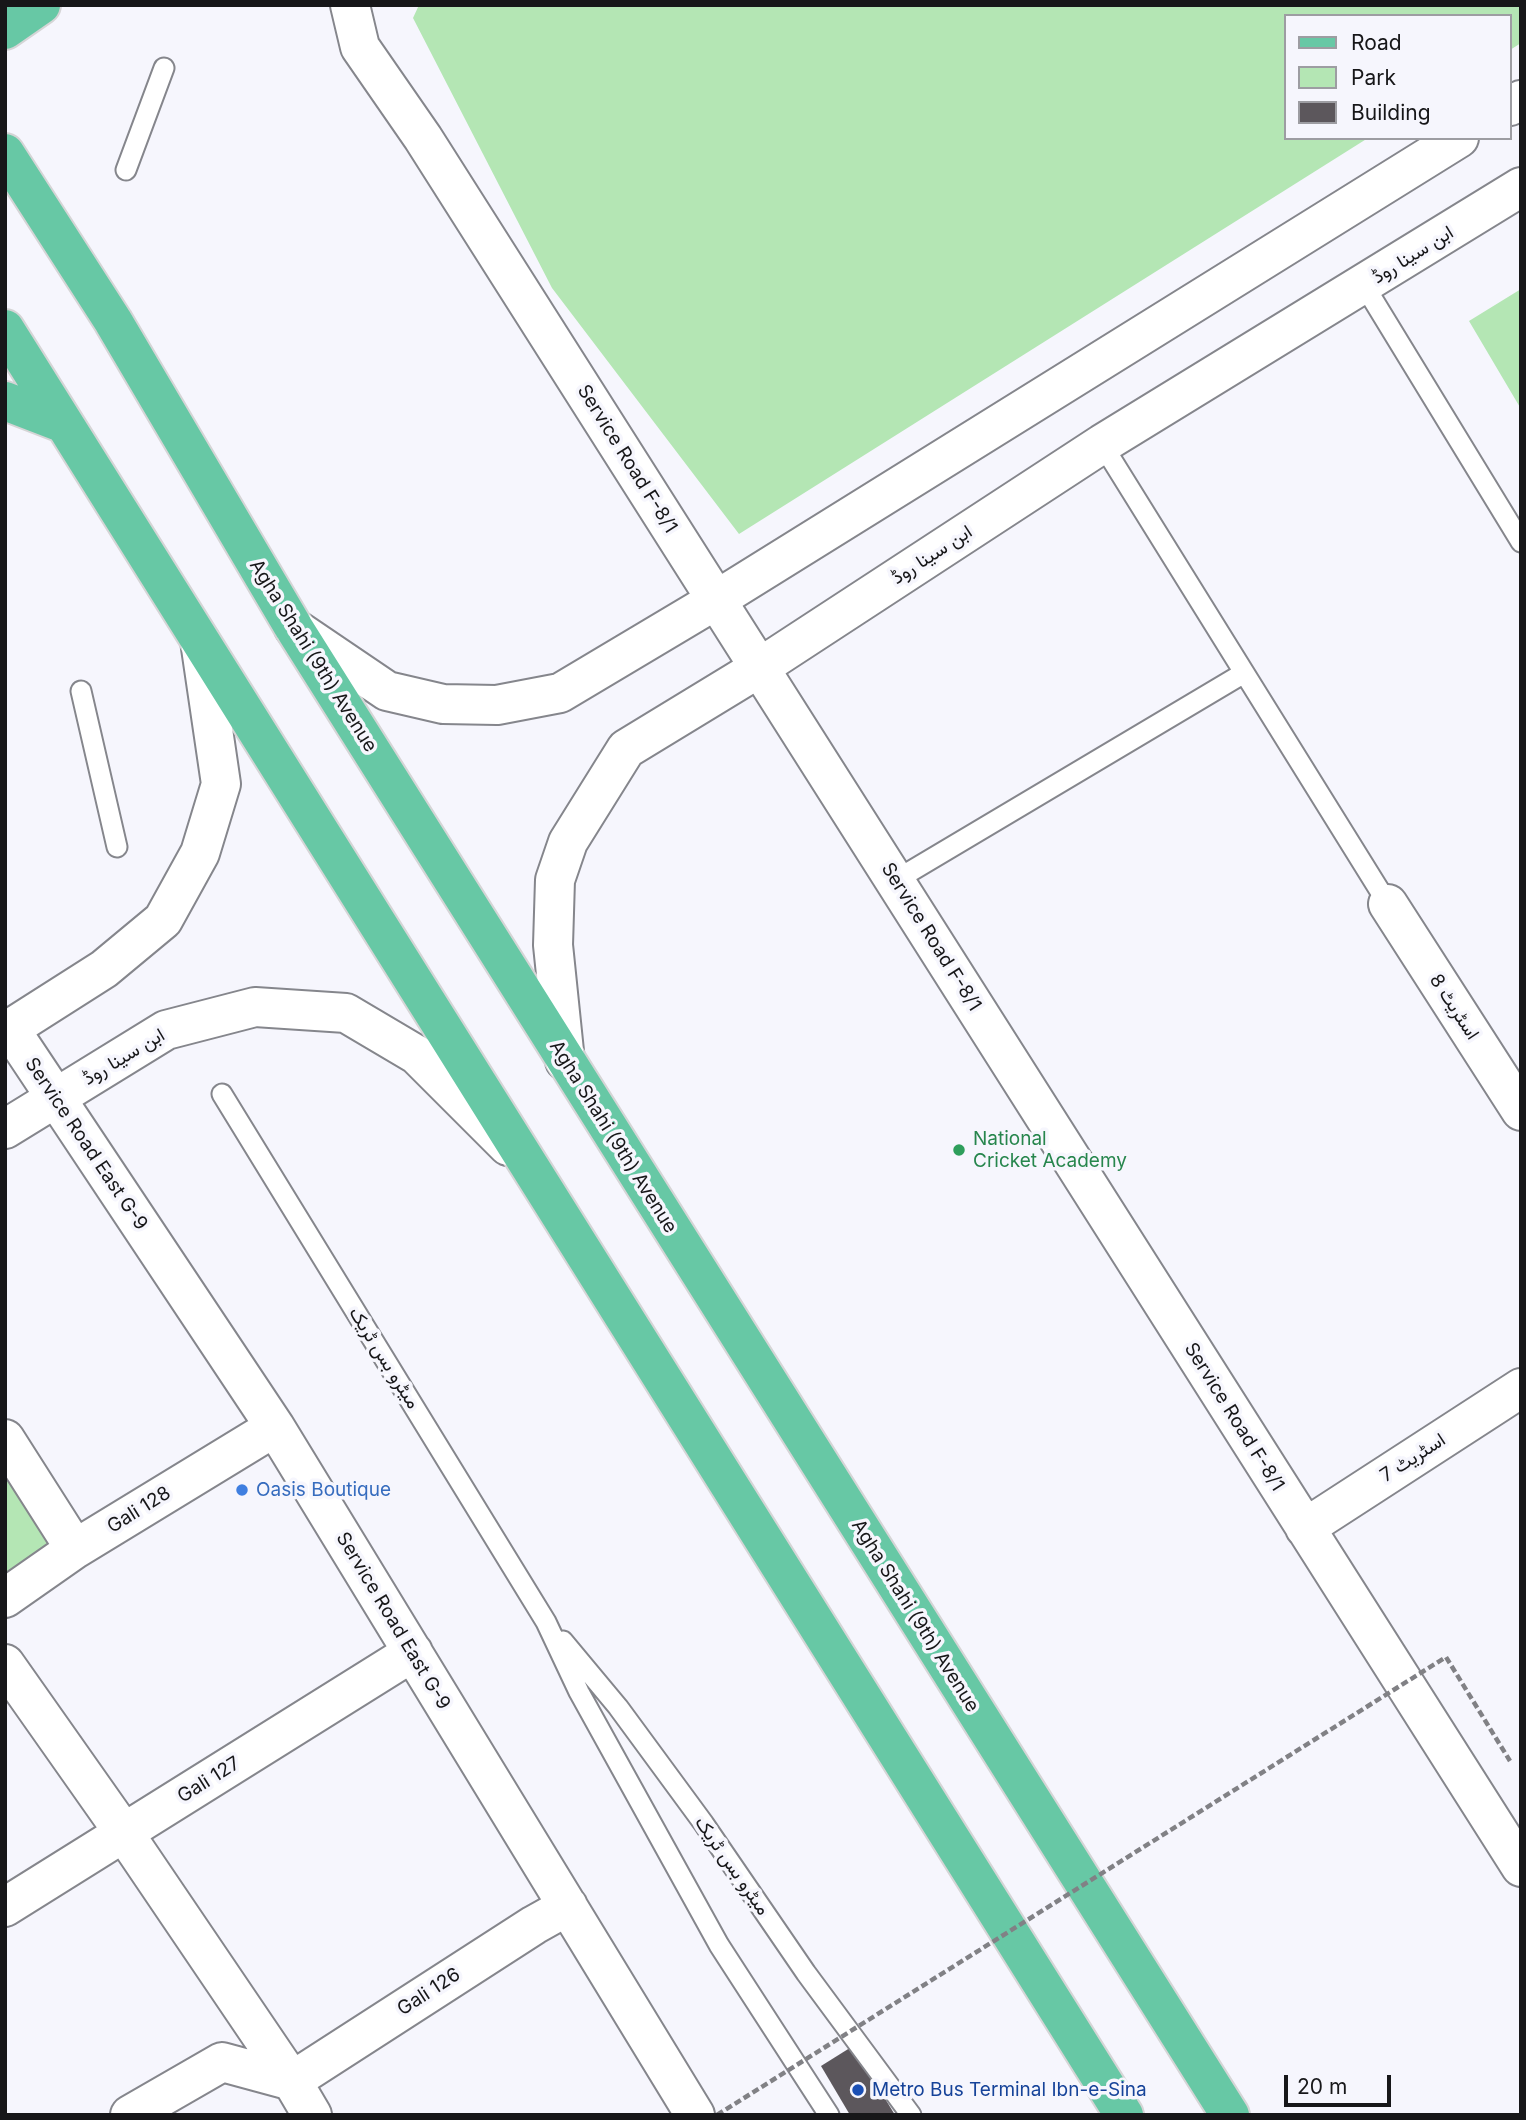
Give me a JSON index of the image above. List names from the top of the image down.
{
  "streets": {
    "main road": ["Agha Shahi (9th) Avenue"],
    "street": [
      "ابن سینا روڈ",
      "Service Road F-8/1",
      "اسٹریٹ 8",
      "Service Road East G-9",
      "اسٹریٹ 7",
      "Gali 128",
      "Gali 127",
      "Gali 126"
    ],
    "lane": ["میٹرو بس ٹریک"]
  },
  "crossings": [
    ["ابن سینا روڈ", "Service Road F-8/1"],
    ["ابن سینا روڈ", "Agha Shahi (9th) Avenue"],
    ["ابن سینا روڈ", "Service Road East G-9"],
    ["Service Road F-8/1", "اسٹریٹ 7"],
    ["Service Road East G-9", "Gali 128"],
    ["Service Road East G-9", "Gali 127"],
    ["Service Road East G-9", "Gali 126"]
  ],
  "places": ["National Cricket Academy", "Oasis Boutique", "Metro Bus Terminal Ibn-e-Sina"],
  "legend": ["Road", "Park", "Building"],
  "scale_bar": "20 m"
}
